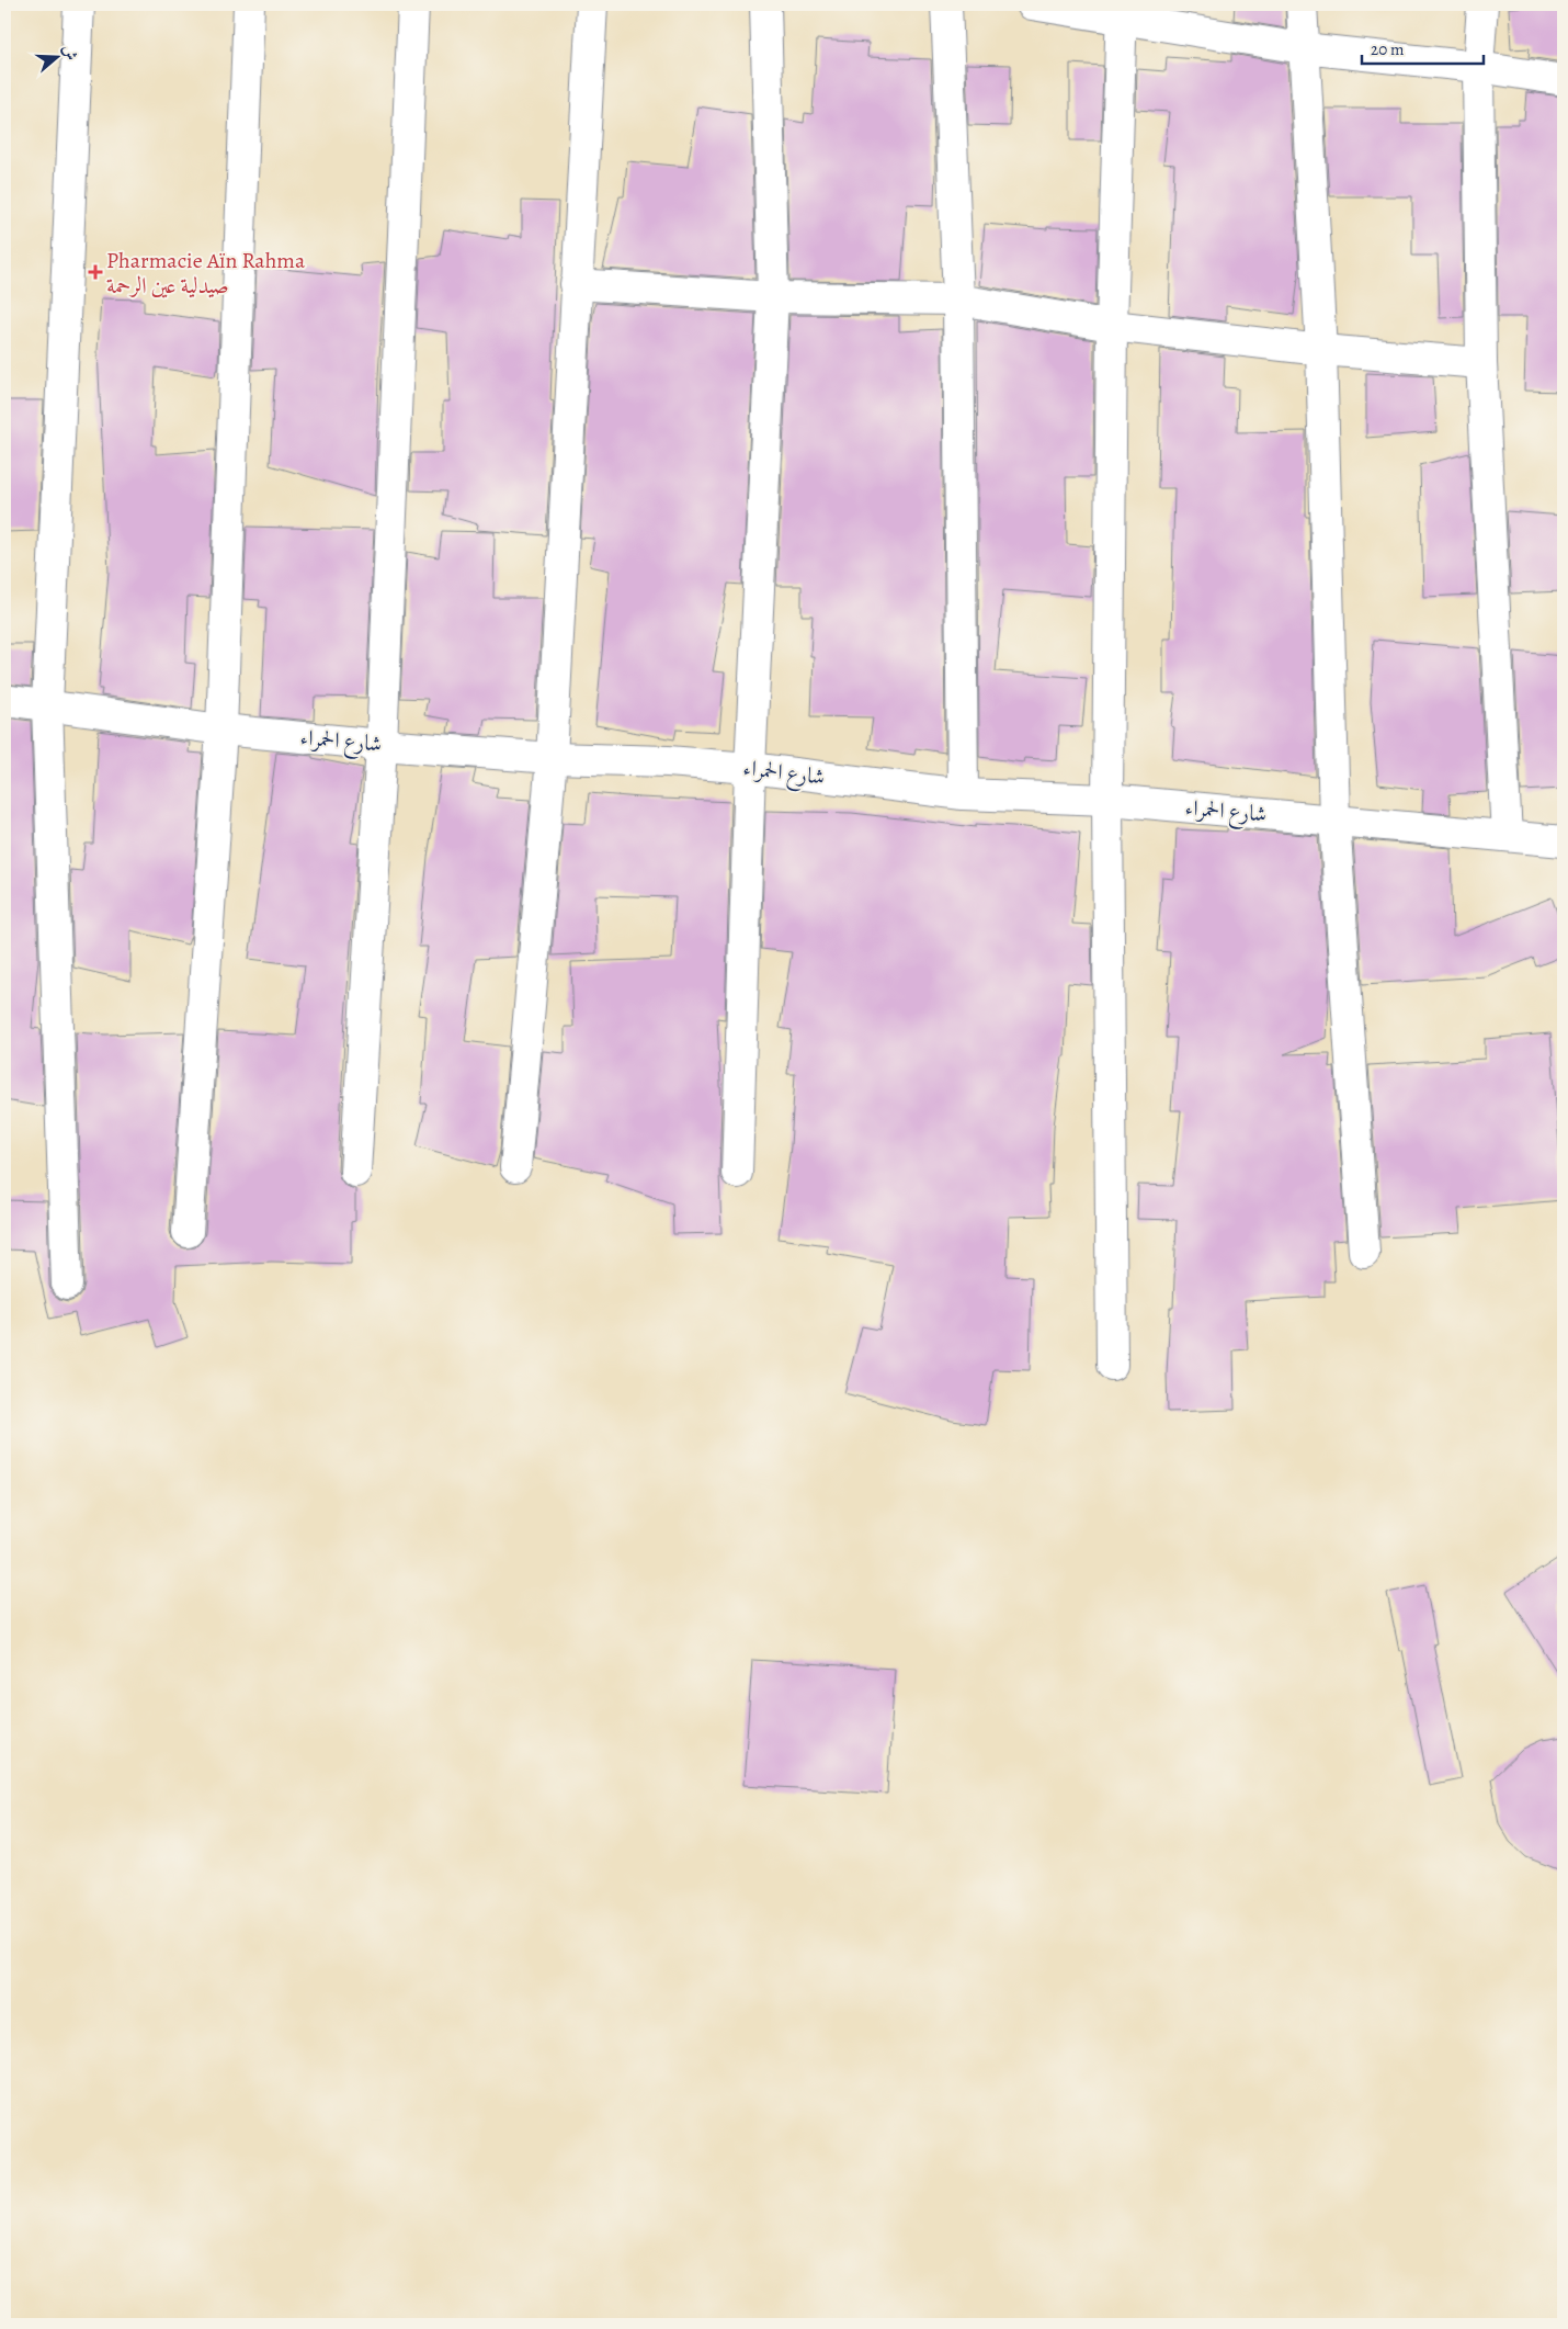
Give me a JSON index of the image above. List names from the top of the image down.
{
  "streets": {
    "street": ["شارع الحمراء"]
  },
  "places": {
    "health": ["Pharmacie Aïn Rahma صيدلية عين الرحمة"]
  },
  "scale_bar": "20 m",
  "north": "right"
}
